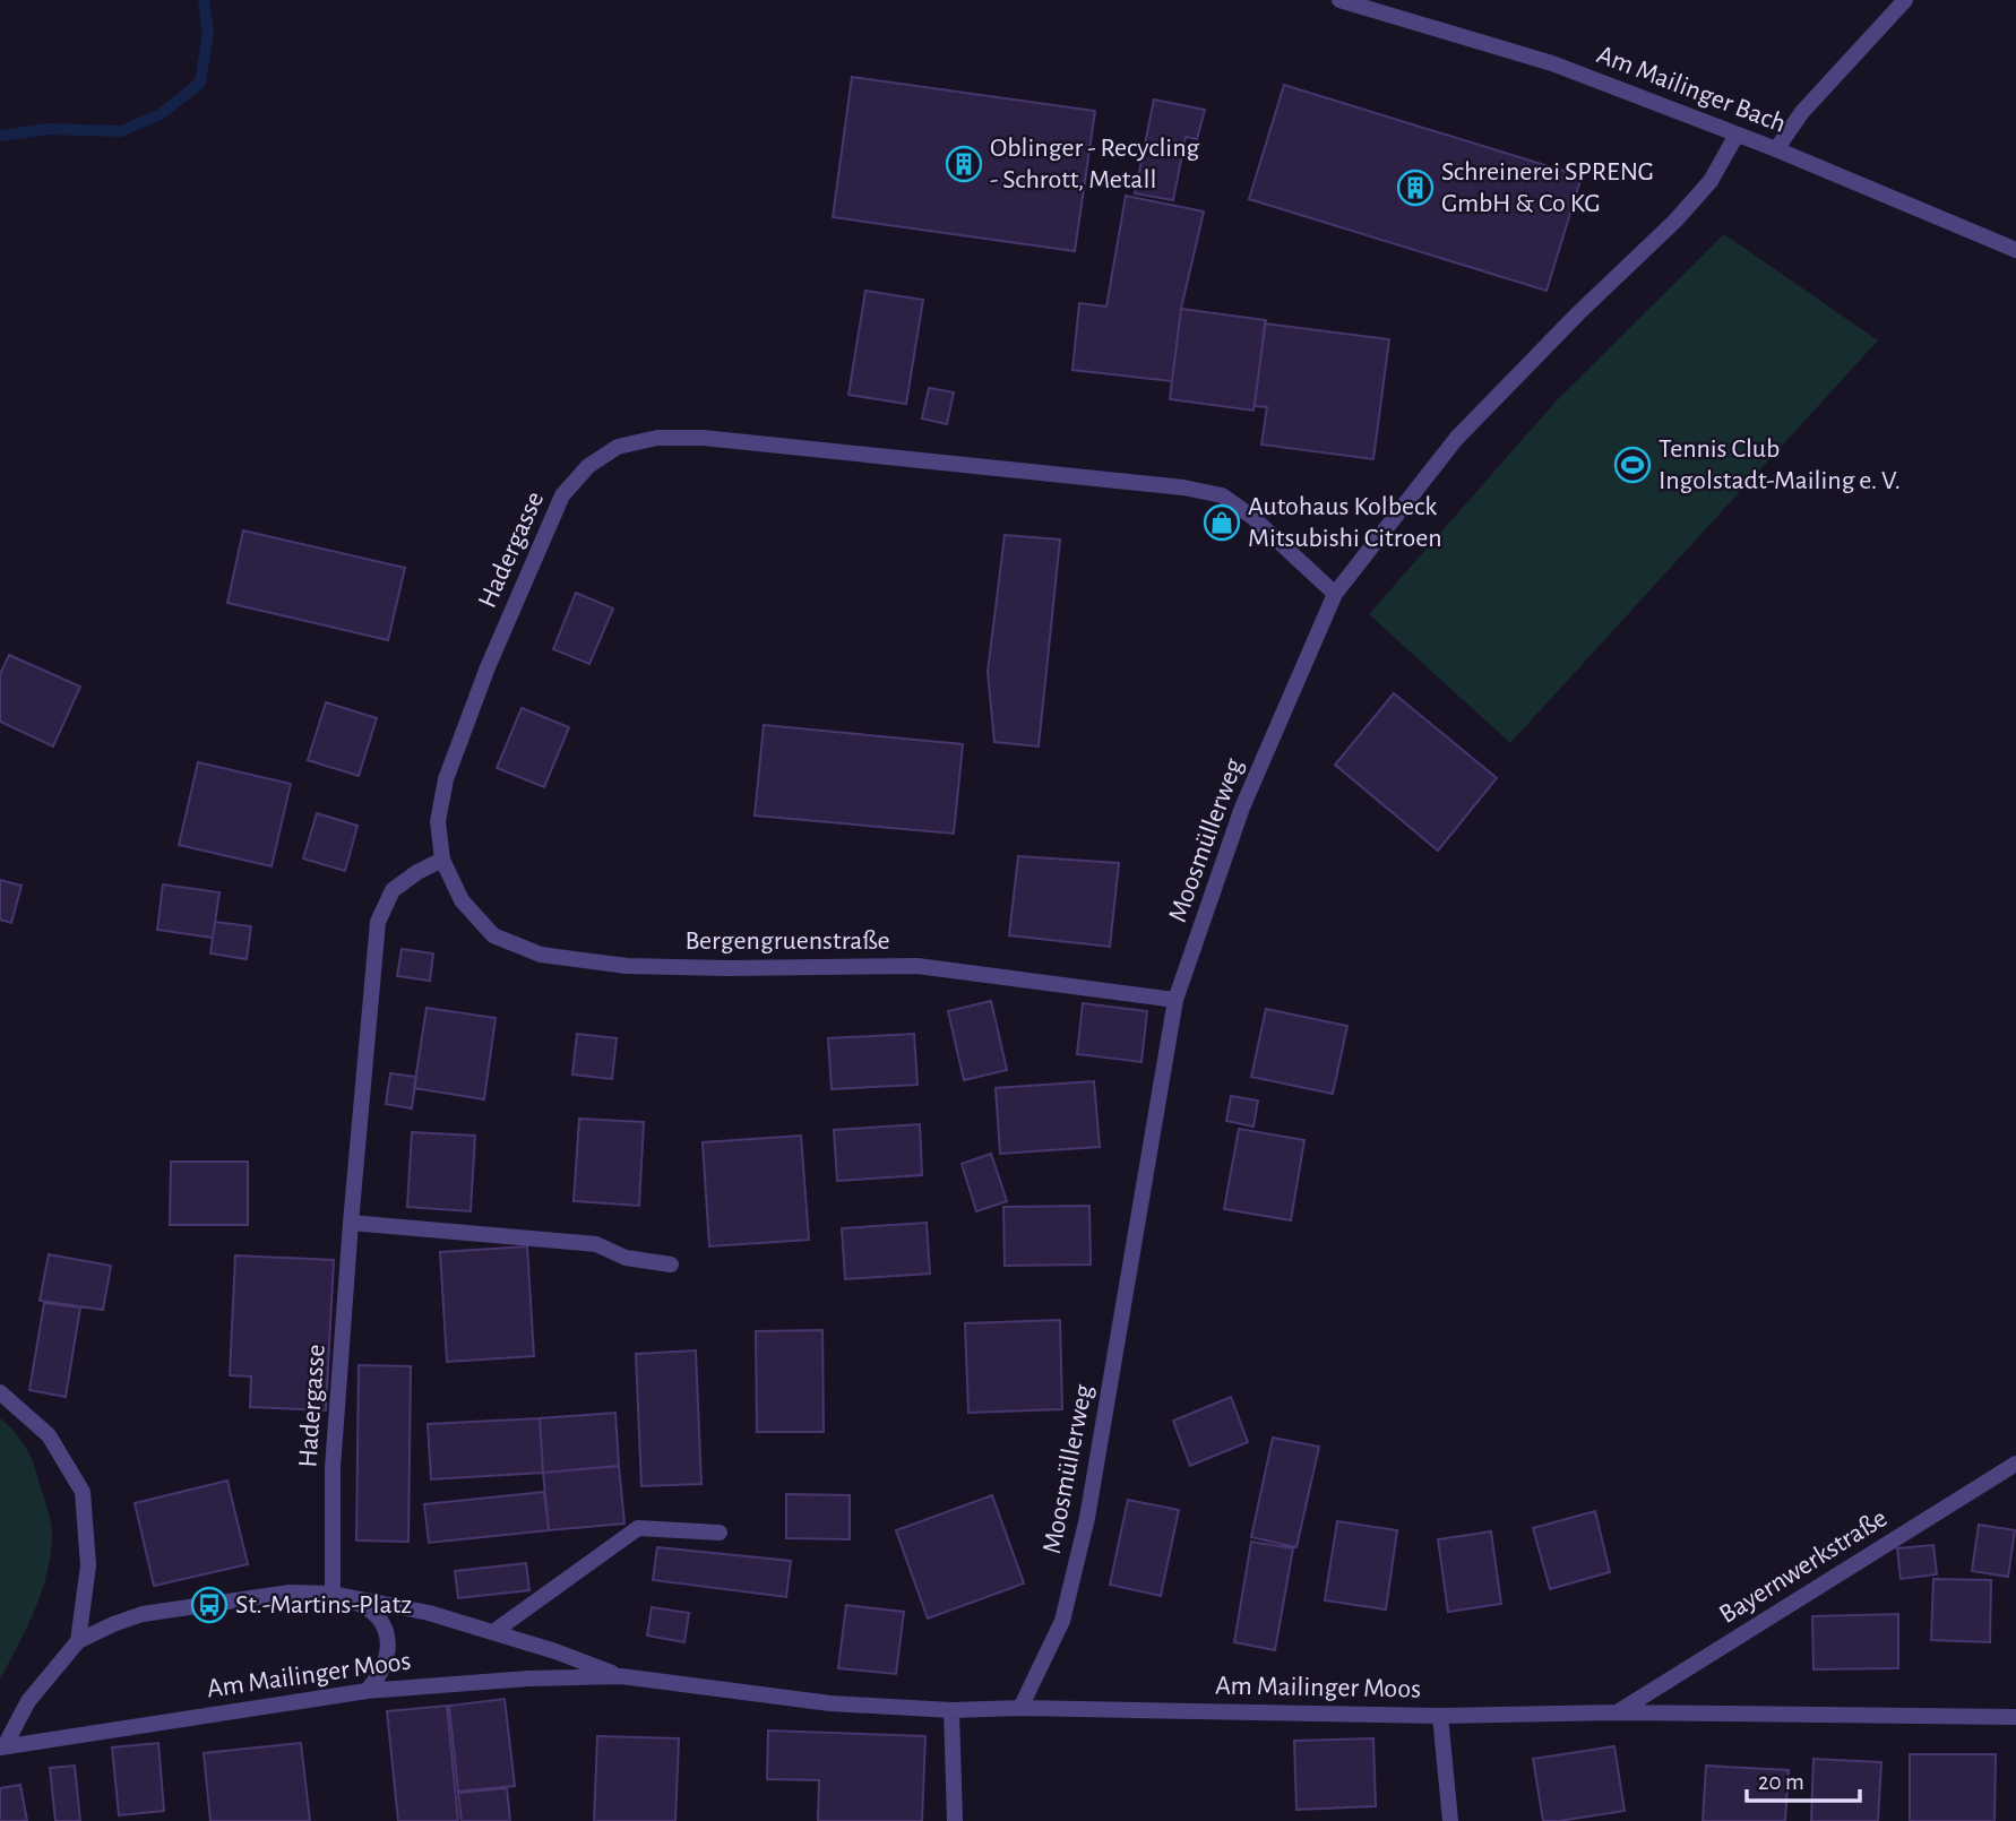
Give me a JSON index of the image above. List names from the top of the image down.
{
  "streets": {
    "street": [
      "Am Mailinger Bach",
      "Hadergasse",
      "Moosmüllerweg",
      "Bergengruenstraße",
      "Bayernwerkstraße",
      "Am Mailinger Moos"
    ]
  },
  "crossings": [
    ["Am Mailinger Bach", "Moosmüllerweg"],
    ["Hadergasse", "Moosmüllerweg"],
    ["Hadergasse", "Bergengruenstraße"],
    ["Hadergasse", "Am Mailinger Moos"],
    ["Moosmüllerweg", "Bergengruenstraße"],
    ["Moosmüllerweg", "Am Mailinger Moos"],
    ["Bayernwerkstraße", "Am Mailinger Moos"]
  ],
  "places": {
    "building": ["Oblinger - Recycling - Schrott, Metall", "Schreinerei SPRENG GmbH & Co KG"],
    "sports": ["Tennis Club Ingolstadt-Mailing e. V."],
    "shop": ["Autohaus Kolbeck Mitsubishi Citroen"],
    "bus stop": ["St.-Martins-Platz"]
  },
  "scale_bar": "20 m"
}
